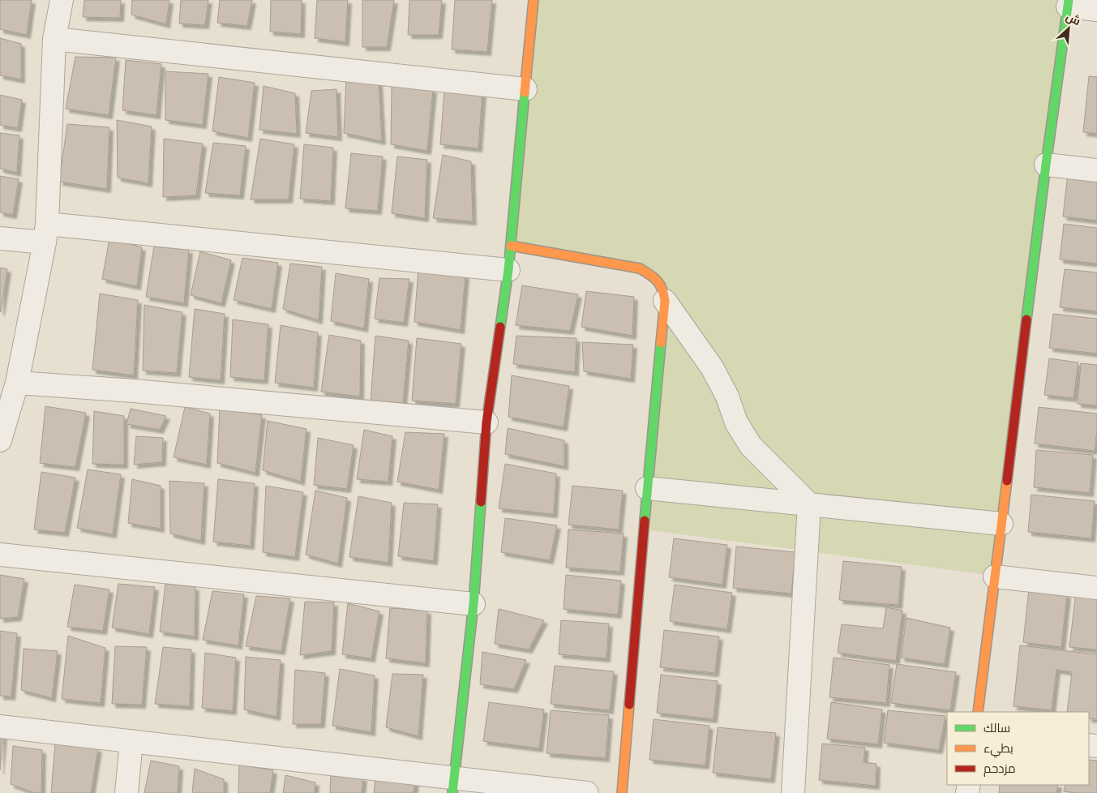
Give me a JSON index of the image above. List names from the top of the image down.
{
  "legend": ["سالك", "بطيء", "مزدحم"],
  "north": "top right"
}
